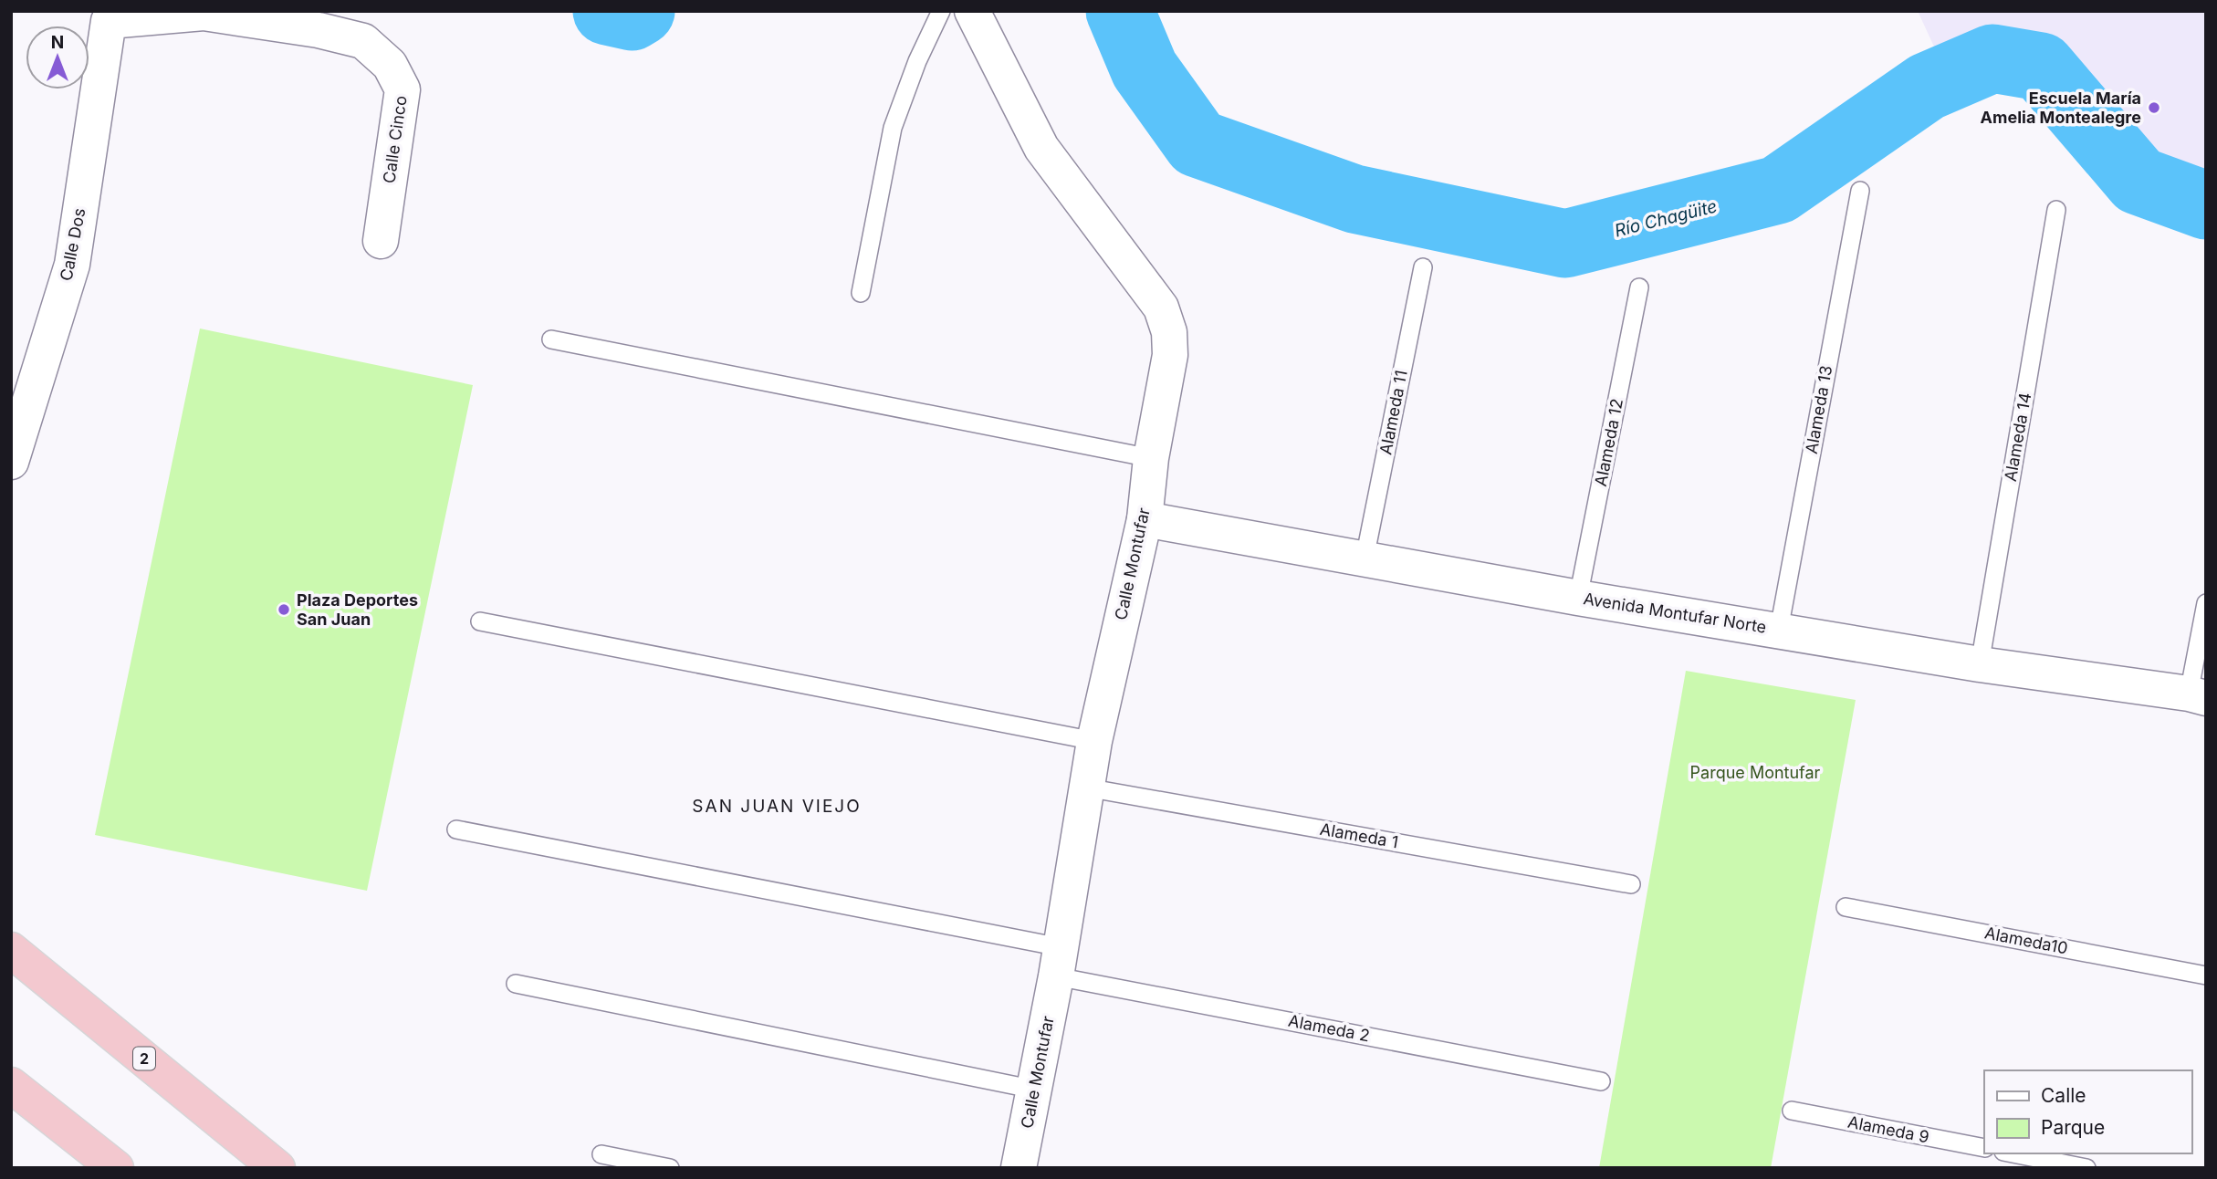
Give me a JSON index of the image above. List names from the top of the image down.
{
  "streets": {
    "highway": ["2"],
    "street": [
      "Calle Cinco",
      "Calle Dos",
      "Calle Montufar",
      "Avenida Montufar Norte"
    ],
    "lane": [
      "Alameda 13",
      "Alameda 11",
      "Alameda 14",
      "Alameda 12",
      "Alameda 1",
      "Alameda10",
      "Alameda 2",
      "Alameda 9"
    ]
  },
  "crossings": [
    ["Calle Cinco", "Calle Dos"],
    ["Alameda 13", "Avenida Montufar Norte"],
    ["Alameda 11", "Avenida Montufar Norte"],
    ["Alameda 14", "Avenida Montufar Norte"],
    ["Alameda 12", "Avenida Montufar Norte"],
    ["Calle Montufar", "Avenida Montufar Norte"],
    ["Calle Montufar", "Alameda 1"],
    ["Calle Montufar", "Alameda 2"]
  ],
  "districts": ["SAN JUAN VIEJO"],
  "water": ["Río Chagüite"],
  "parks": ["Parque Montufar"],
  "places": ["Escuela María Amelia Montealegre", "Plaza Deportes San Juan"],
  "legend": ["Calle", "Parque"],
  "north": "top"
}
